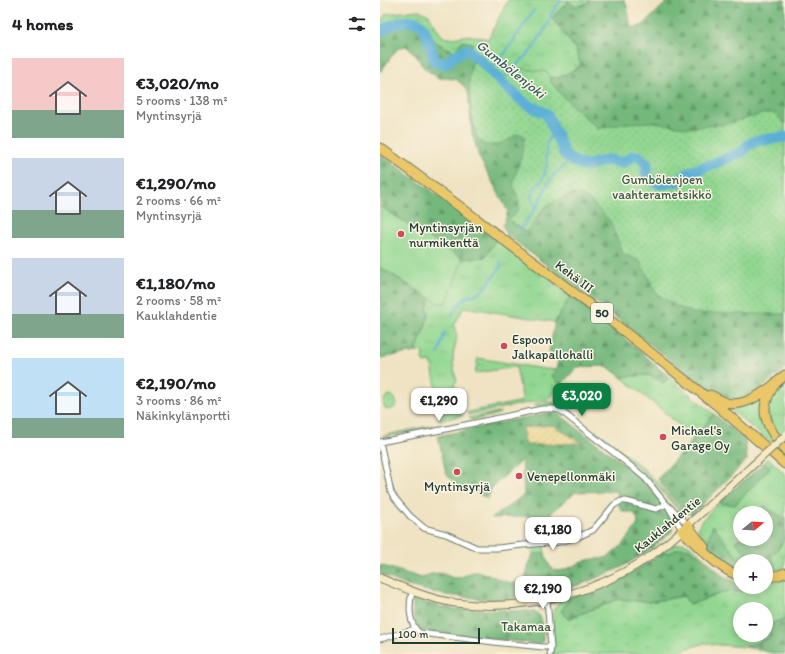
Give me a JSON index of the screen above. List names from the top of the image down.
{
  "streets": {
    "highway": ["Kehä III", "50"],
    "street": ["Kauklahdentie"]
  },
  "water": ["Gumbölenjoki"],
  "parks": ["Gumbölenjoen vaahterametsikkö", "Takamaa"],
  "places": [
    "Myntinsyrjän nurmikenttä",
    "Espoon Jalkapallohalli",
    "Michael's Garage Oy",
    "Myntinsyrjä",
    "Venepellonmäki"
  ],
  "scale_bar": "100 m",
  "north": "right",
  "page": {
    "heading": "4 homes",
    "list": [
      {
        "name": "€3,020/mo",
        "note": "5 rooms · 138 m² · Myntinsyrjä"
      },
      {
        "name": "€1,290/mo",
        "note": "2 rooms · 66 m² · Myntinsyrjä"
      },
      {
        "name": "€1,180/mo",
        "note": "2 rooms · 58 m² · Kauklahdentie"
      },
      {
        "name": "€2,190/mo",
        "note": "3 rooms · 86 m² · Näkinkylänportti"
      }
    ],
    "price": [
      "€3,020",
      "€1,290",
      "€1,180",
      "€2,190"
    ],
    "map_buttons": ["+", "−"],
    "scale": "100 m"
  }
}
